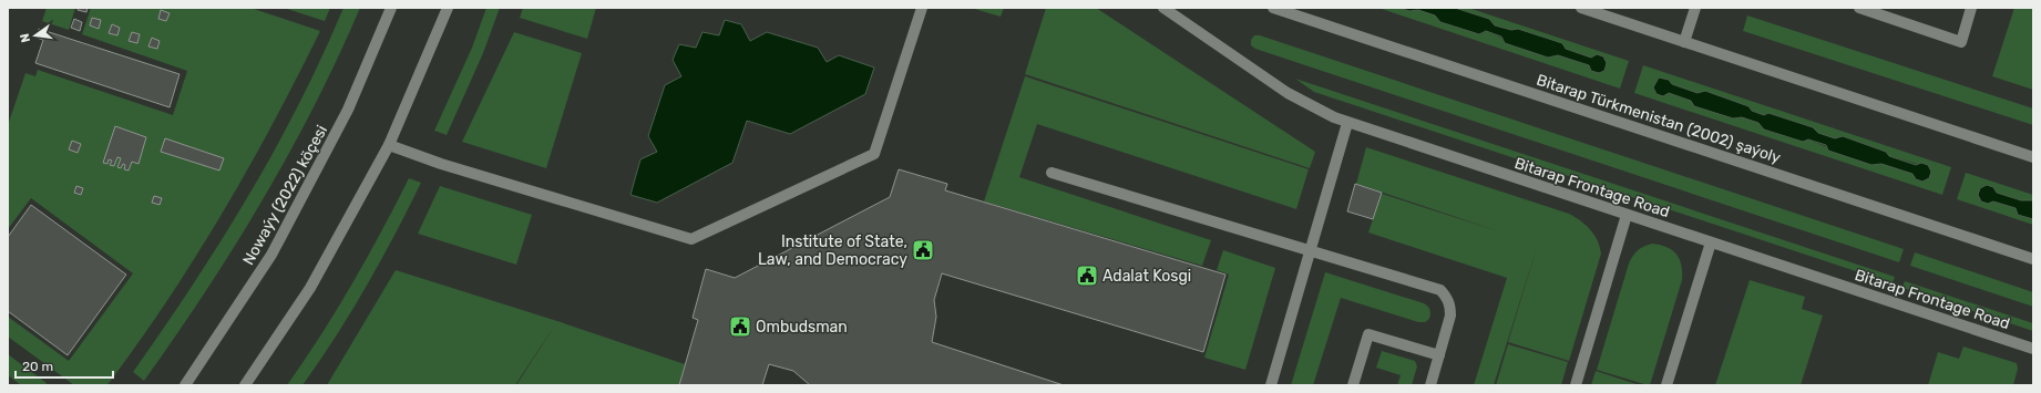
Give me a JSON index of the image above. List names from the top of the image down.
{
  "streets": {
    "main road": ["Bitarap Türkmenistan (2002) şaýoly", "Bitarap Frontage Road", "Nowaýy (2022) köçesi"]
  },
  "places": {
    "public building": ["Institute of State, Law, and Democracy", "Adalat Kosgi", "Ombudsman"]
  },
  "scale_bar": "20 m",
  "north": "left"
}
